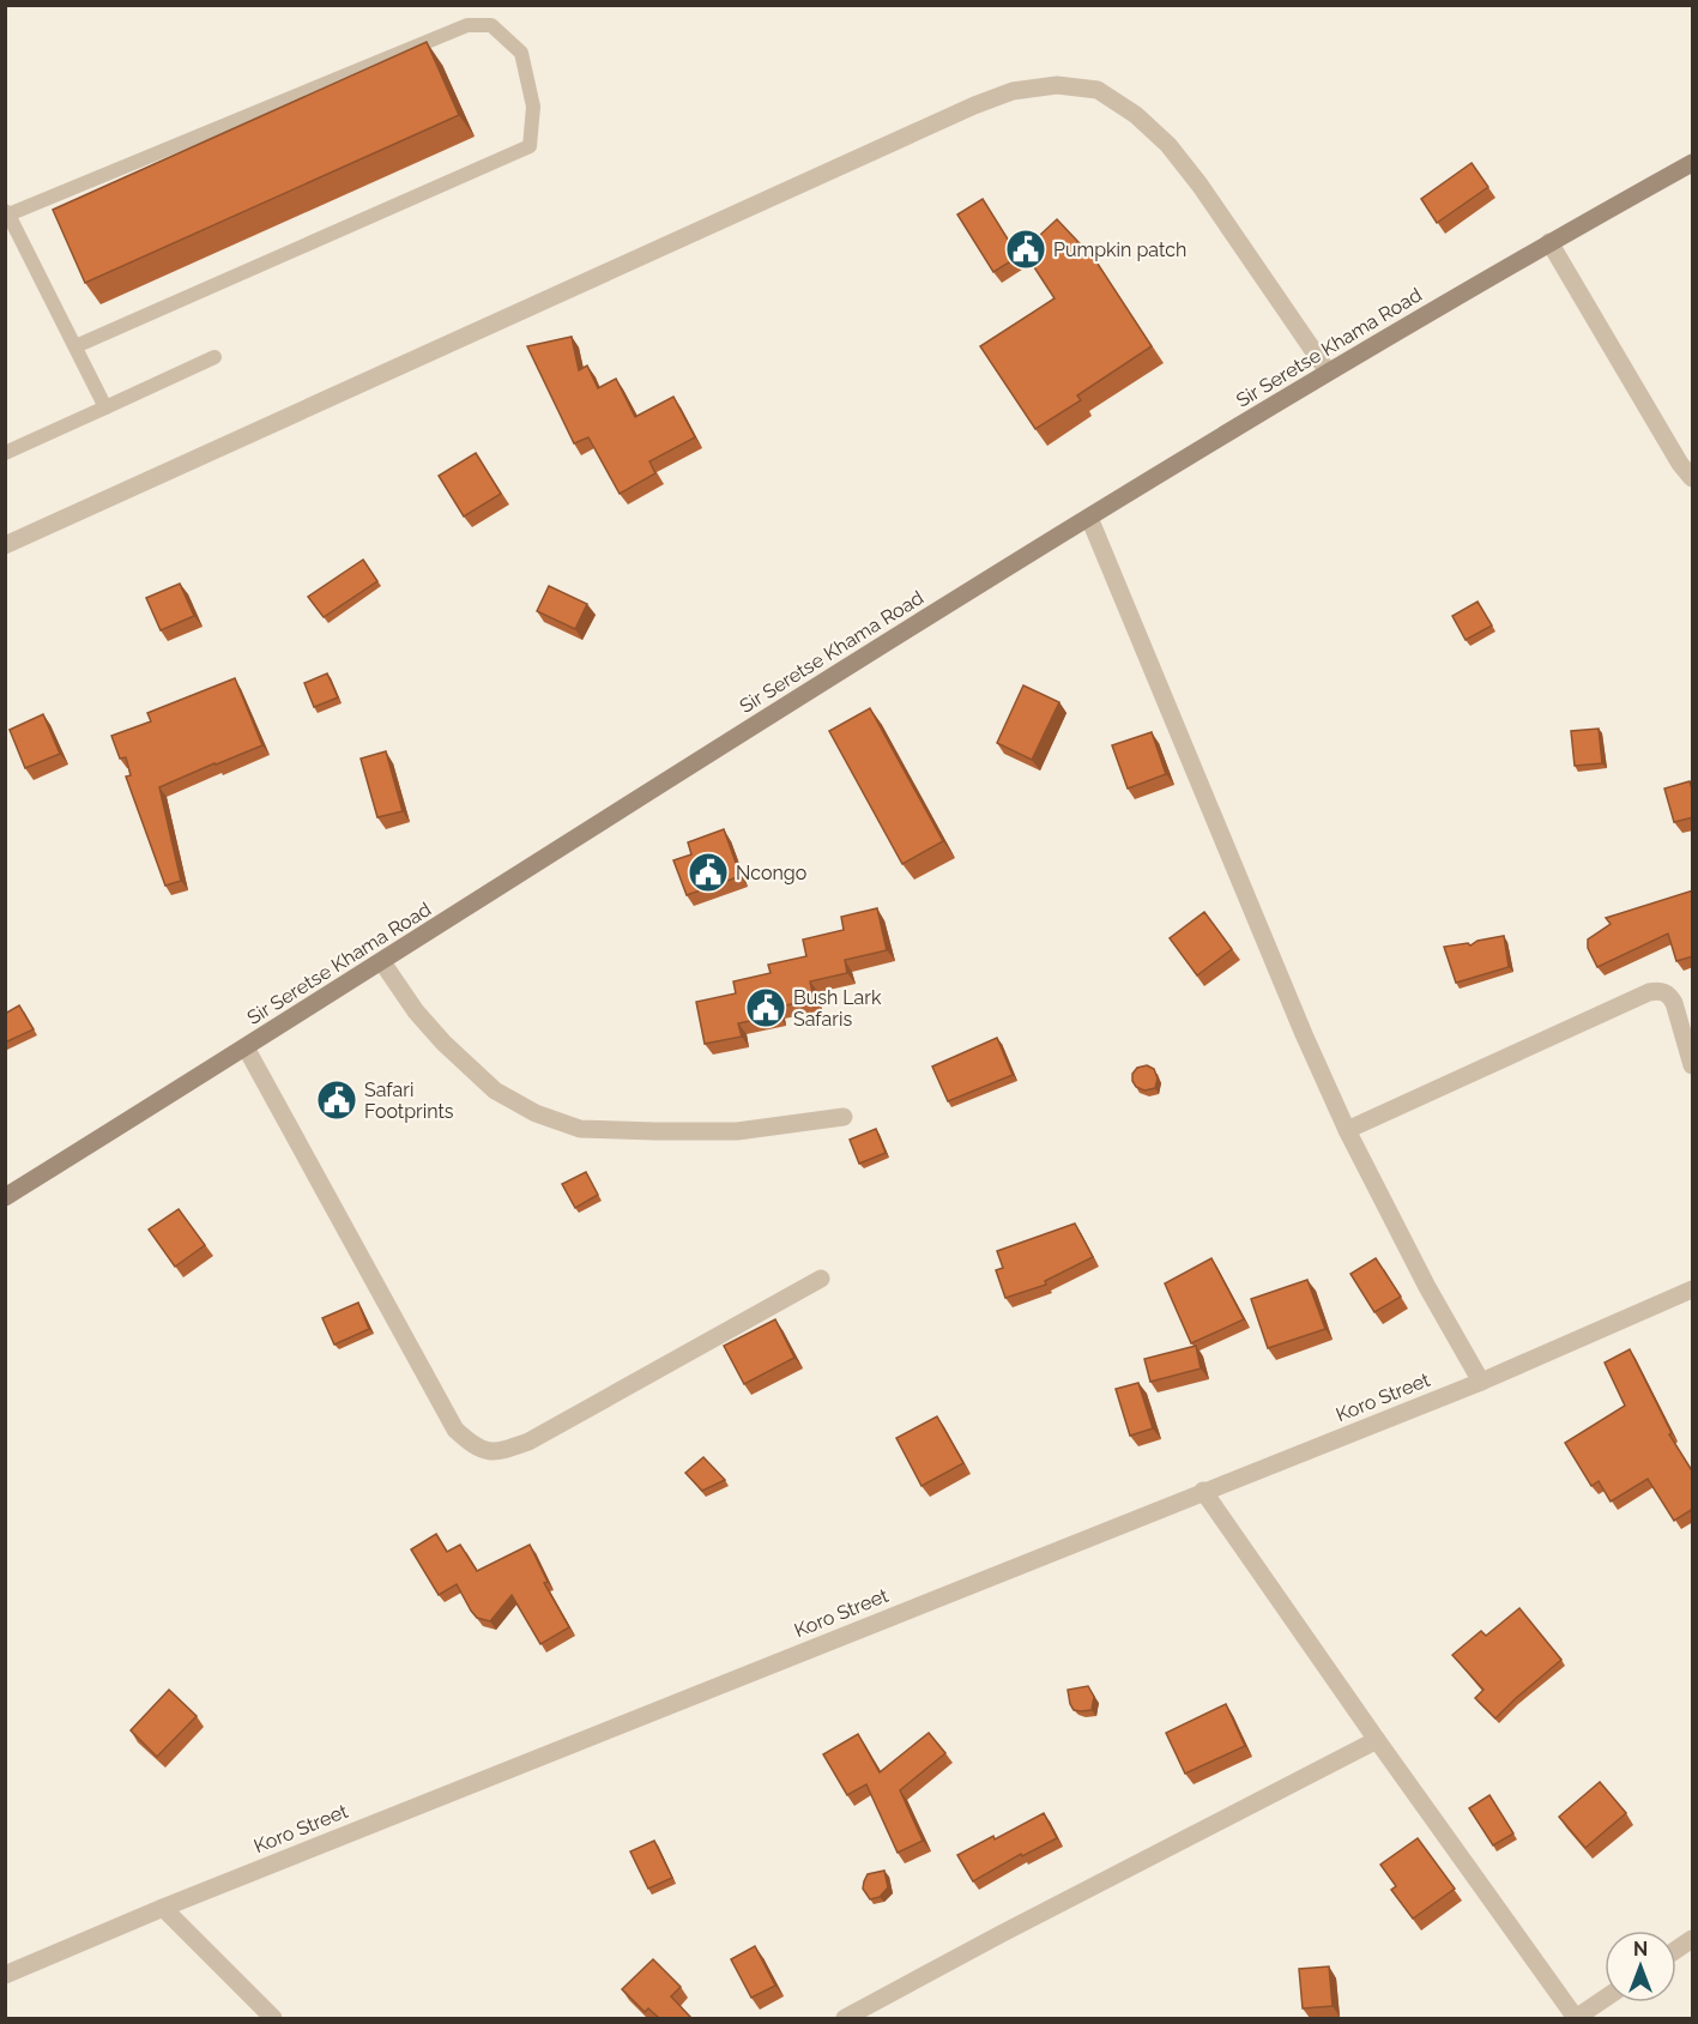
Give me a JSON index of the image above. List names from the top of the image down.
{
  "streets": {
    "main road": ["Sir Seretse Khama Road"],
    "street": ["Koro Street"]
  },
  "places": {
    "public building": [
      "Pumpkin patch",
      "Ncongo",
      "Bush Lark Safaris",
      "Safari Footprints"
    ]
  },
  "north": "top"
}
